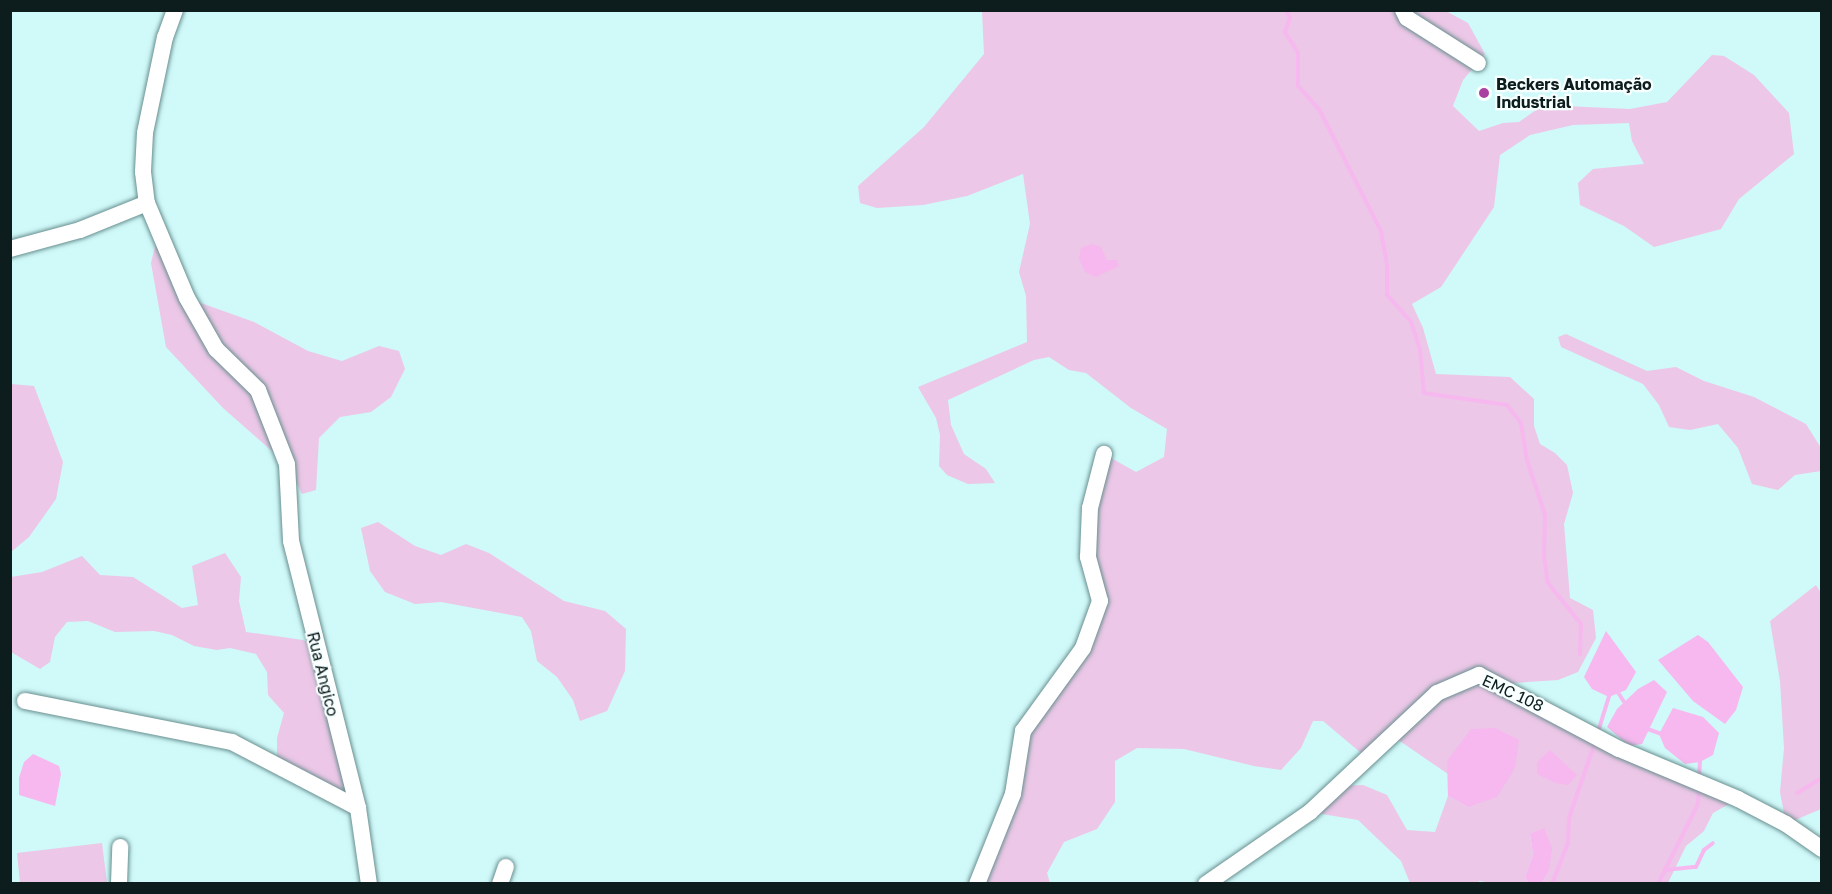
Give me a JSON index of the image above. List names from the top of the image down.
{
  "streets": {
    "street": ["Rua Angico", "EMC 108"]
  },
  "places": ["Beckers Automação Industrial"]
}
